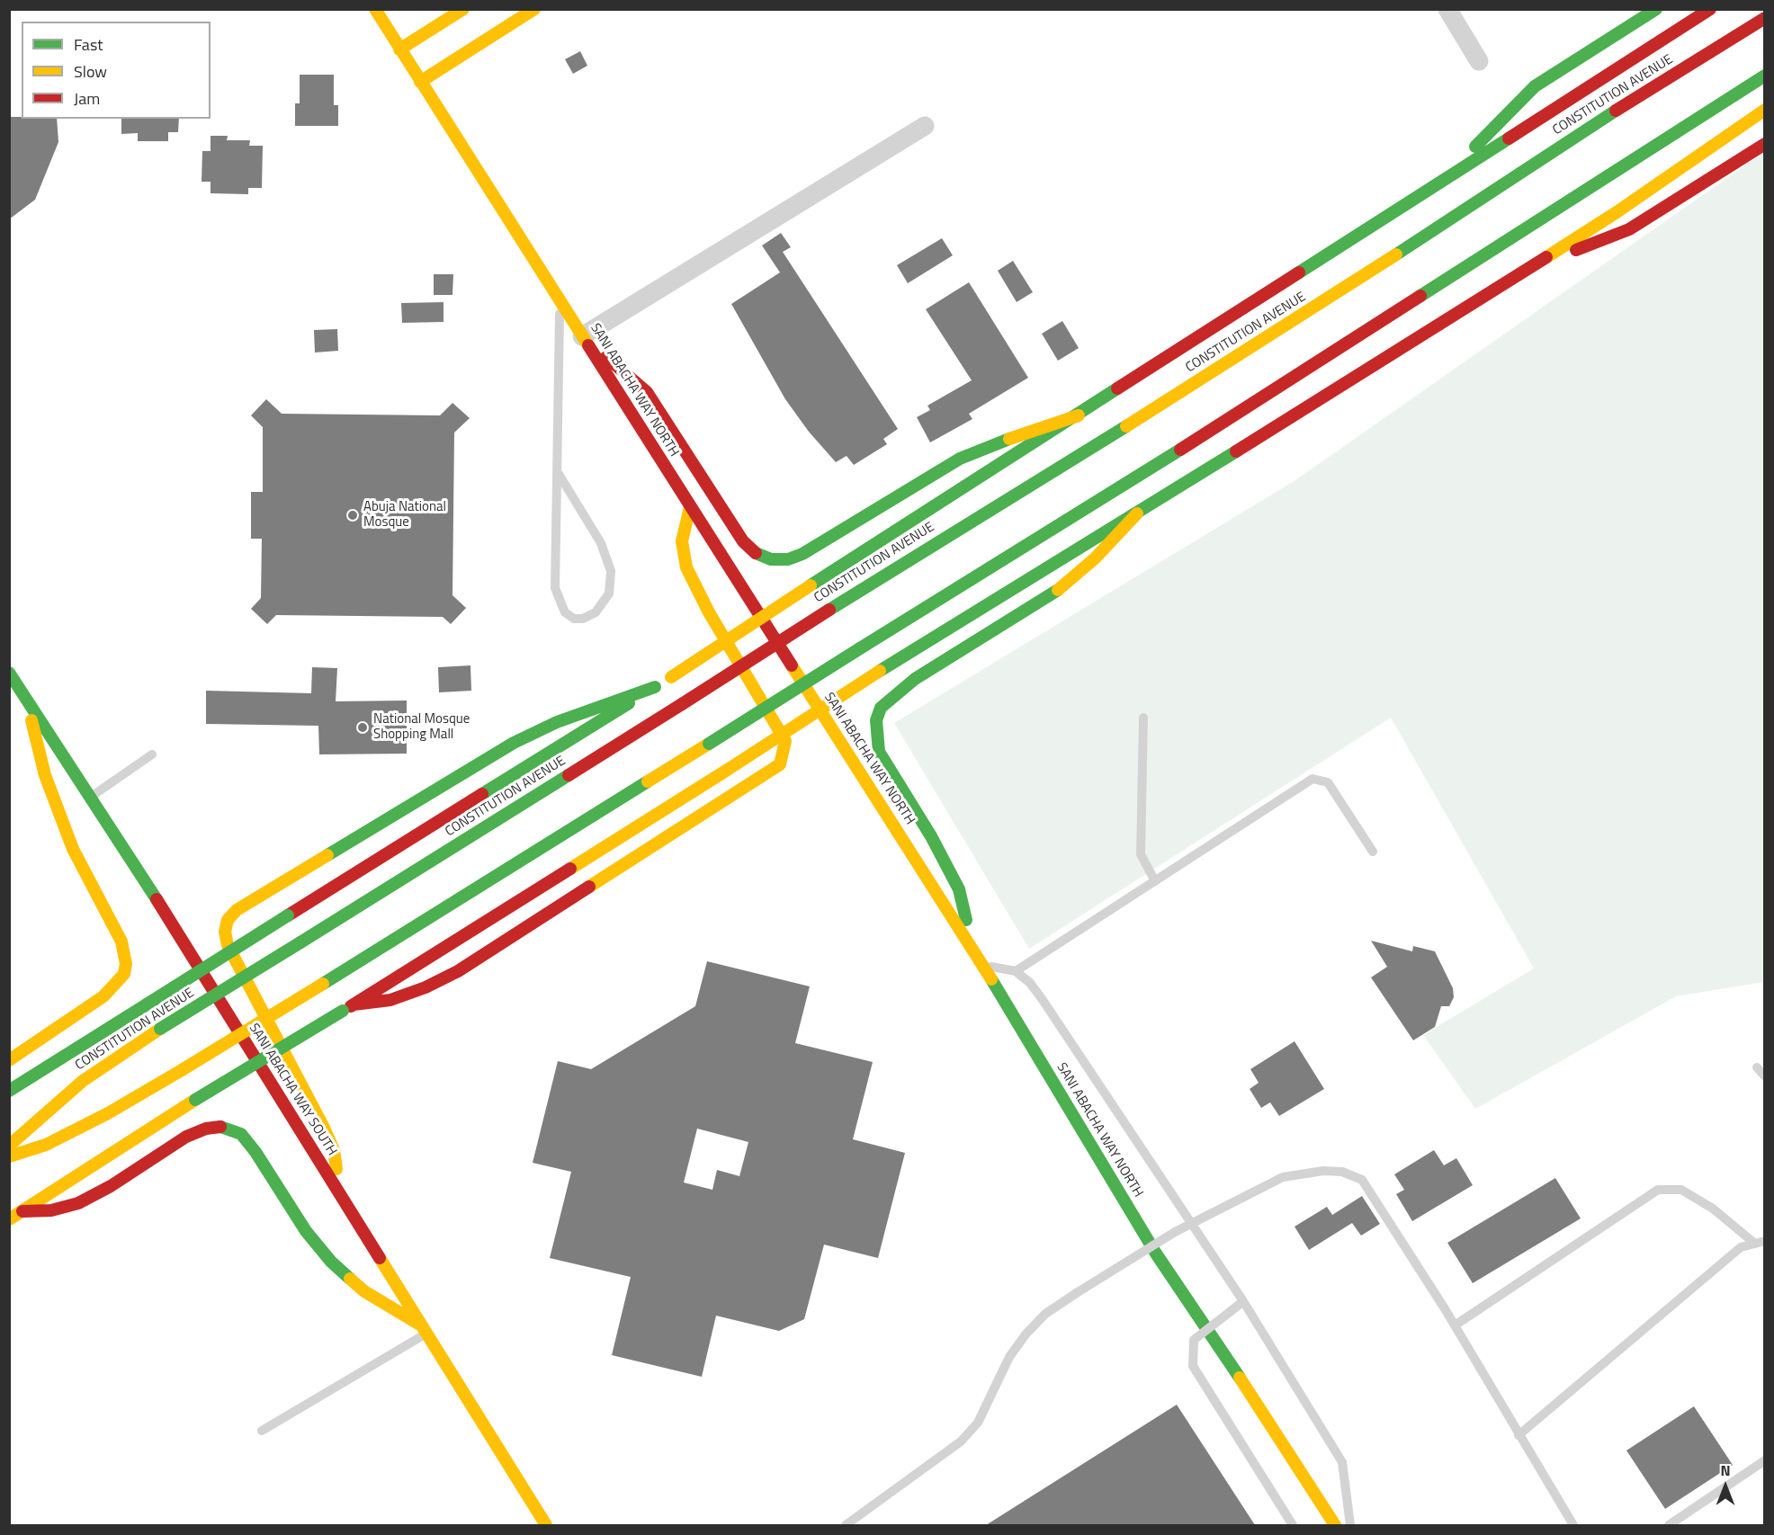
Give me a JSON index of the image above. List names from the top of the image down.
{
  "streets": {
    "main road": ["CONSTITUTION AVENUE", "SANI ABACHA WAY NORTH", "SANI ABACHA WAY SOUTH"]
  },
  "places": ["Abuja National Mosque", "National Mosque Shopping Mall"],
  "legend": ["Fast", "Slow", "Jam"],
  "north": "top"
}
